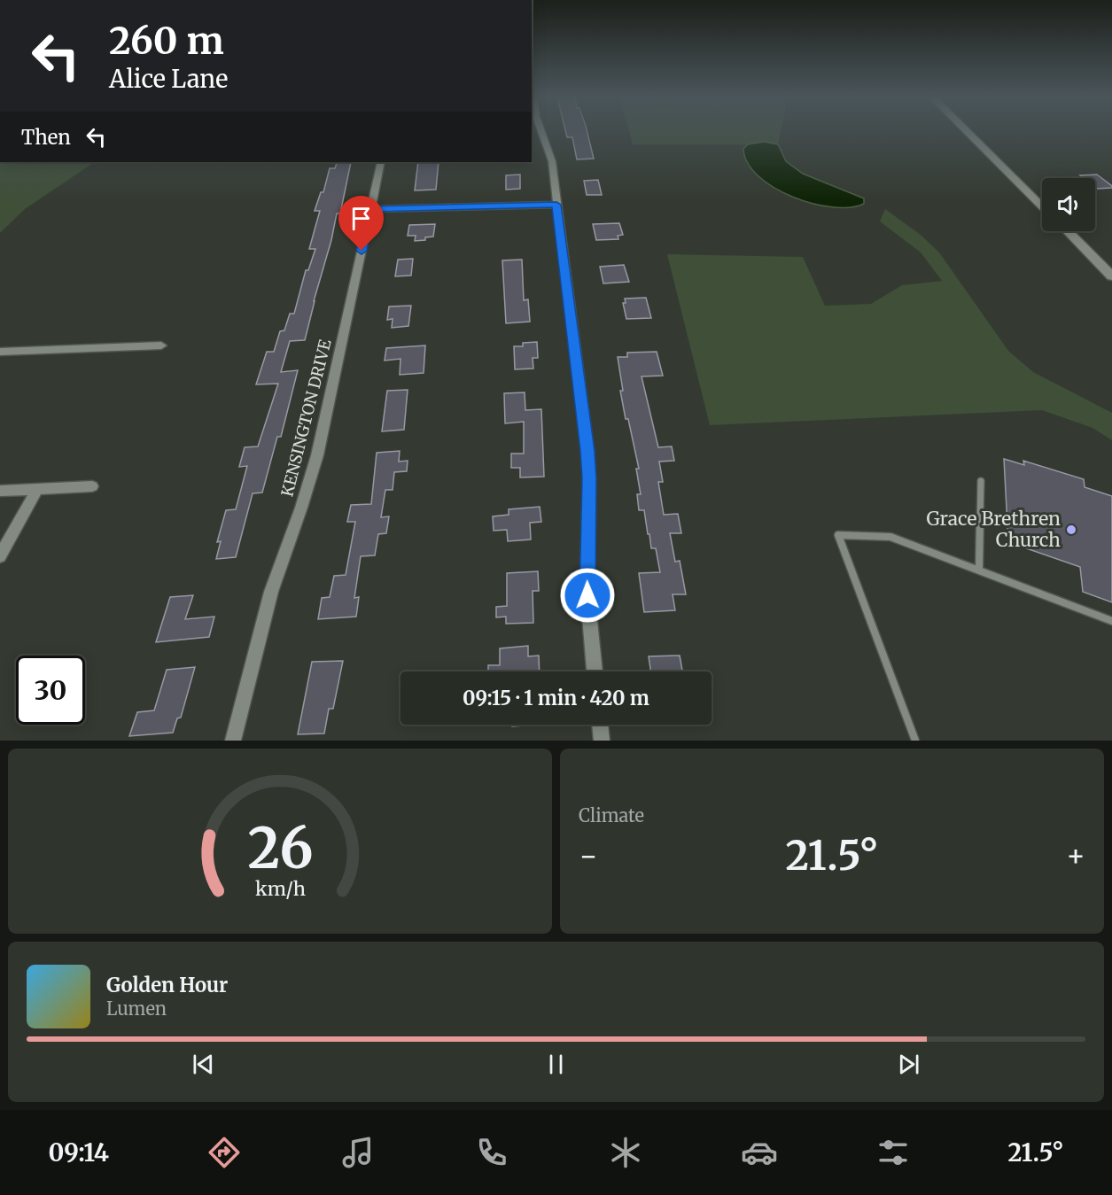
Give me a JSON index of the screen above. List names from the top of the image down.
{
  "streets": {
    "street": ["KENSINGTON DRIVE"]
  },
  "places": ["Grace Brethren Church"],
  "page": {
    "turn": ["260 m", "Alice Lane"],
    "then": "Then",
    "limit": "30",
    "trip": "09:15 · 1 min · 420 m",
    "tile": "Climate",
    "heat": ["−", "21.5°", "+"],
    "song": ["Golden Hour", "Lumen"],
    "tabs": ["09:14", "21.5°"],
    "gauge": ["26", "km/h"]
  }
}
